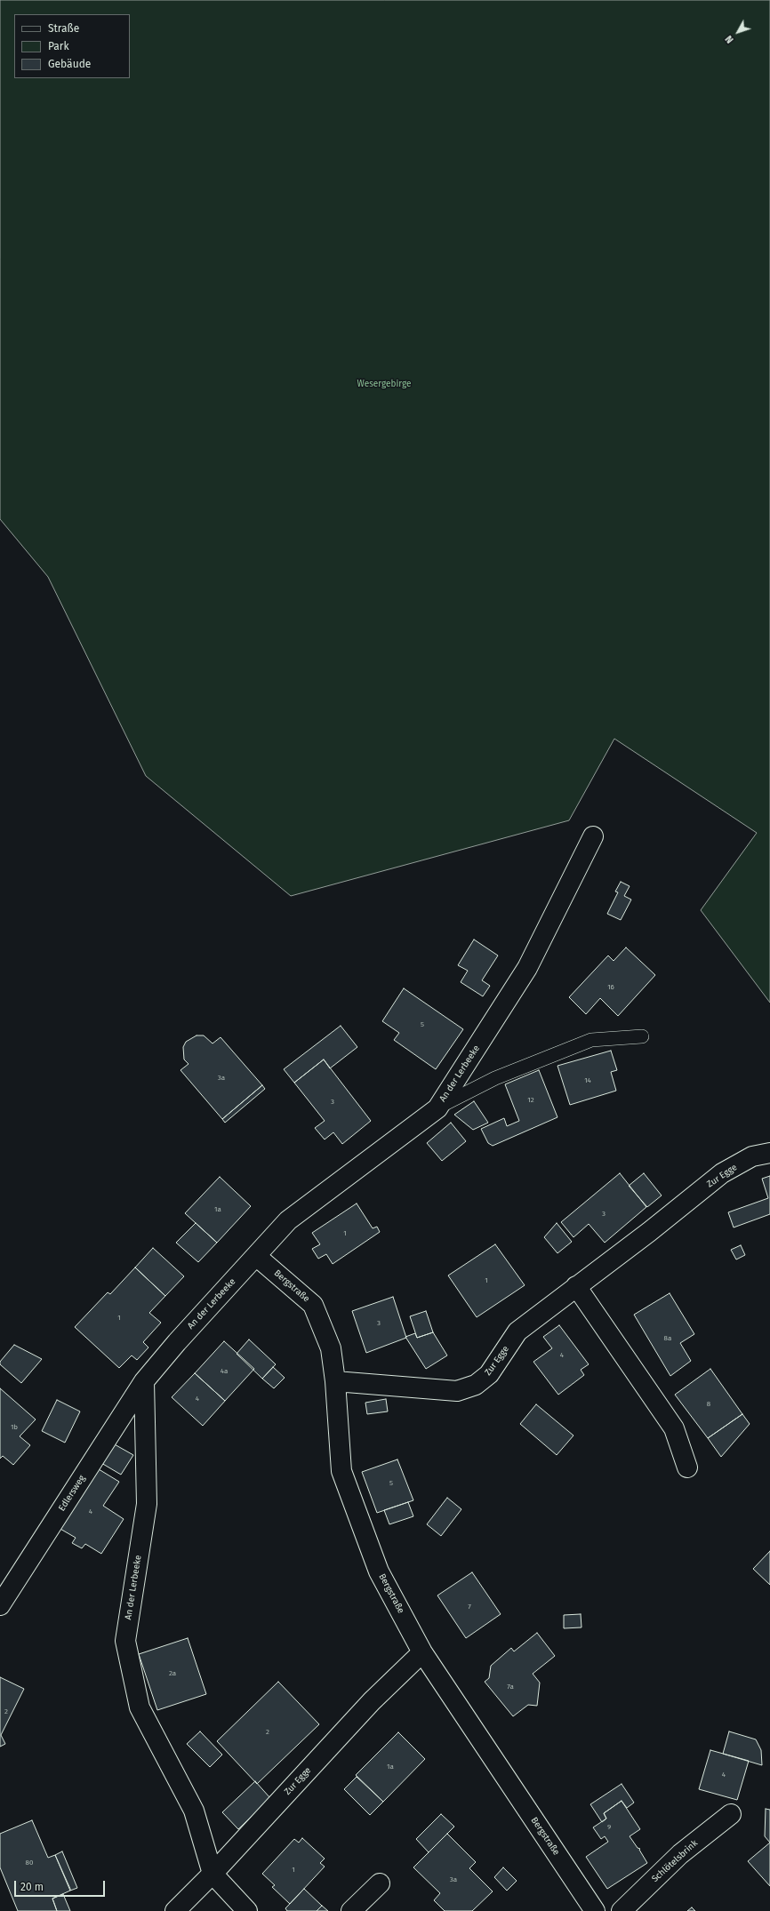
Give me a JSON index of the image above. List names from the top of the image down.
{
  "streets": {
    "street": [
      "An der Lerbeeke",
      "Zur Egge",
      "Bergstraße",
      "Edlersweg",
      "Schlötelsbrink"
    ]
  },
  "crossings": [
    ["An der Lerbeeke", "Zur Egge"],
    ["An der Lerbeeke", "Bergstraße"],
    ["An der Lerbeeke", "Edlersweg"],
    ["Zur Egge", "Bergstraße"]
  ],
  "parks": ["Wesergebirge"],
  "house_numbers": [
    "16",
    "5",
    "3a",
    "14",
    "12",
    "3",
    "1a",
    "3",
    "1",
    "1",
    "1",
    "3",
    "8a",
    "4",
    "4a",
    "4",
    "8",
    "1b",
    "5",
    "4",
    "7",
    "2a",
    "7a",
    "2",
    "2",
    "1a",
    "4",
    "9",
    "80",
    "1",
    "3a"
  ],
  "legend": ["Straße", "Park", "Gebäude"],
  "scale_bar": "20 m",
  "north": "bottom left"
}
